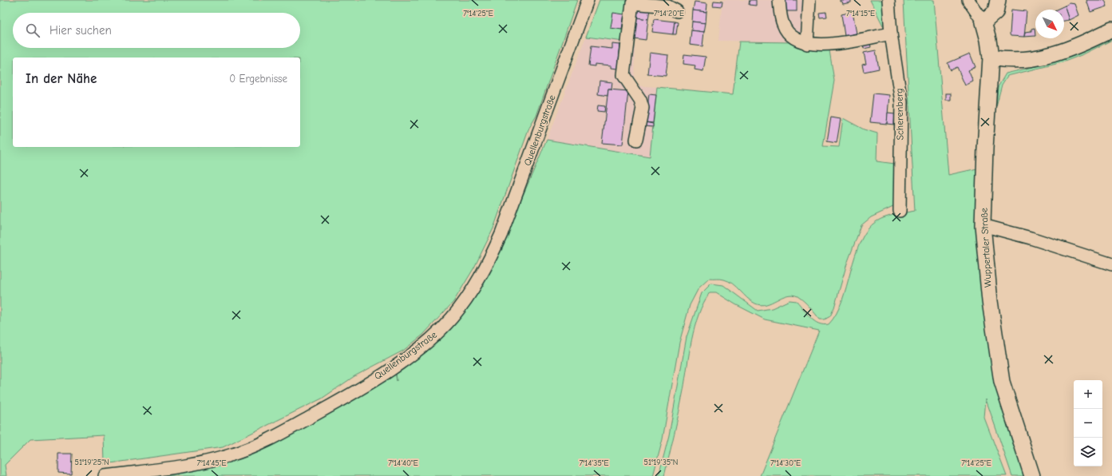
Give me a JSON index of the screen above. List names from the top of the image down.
{
  "streets": {
    "main road": ["Wuppertaler Straße"],
    "street": ["Scherenberg", "Quellenburgstraße"]
  },
  "north": "bottom right",
  "page": {
    "search": "Hier suchen",
    "heading": ["In der Nähe", "0 Ergebnisse"],
    "map_buttons": ["+", "−"]
  },
  "coordinates": [
    "7°14'25\"E",
    "7°14'20\"E",
    "7°14'15\"E",
    "51°19'25\"N",
    "51°19'35\"N",
    "7°14'45\"E",
    "7°14'40\"E",
    "7°14'35\"E",
    "7°14'30\"E"
  ]
}
